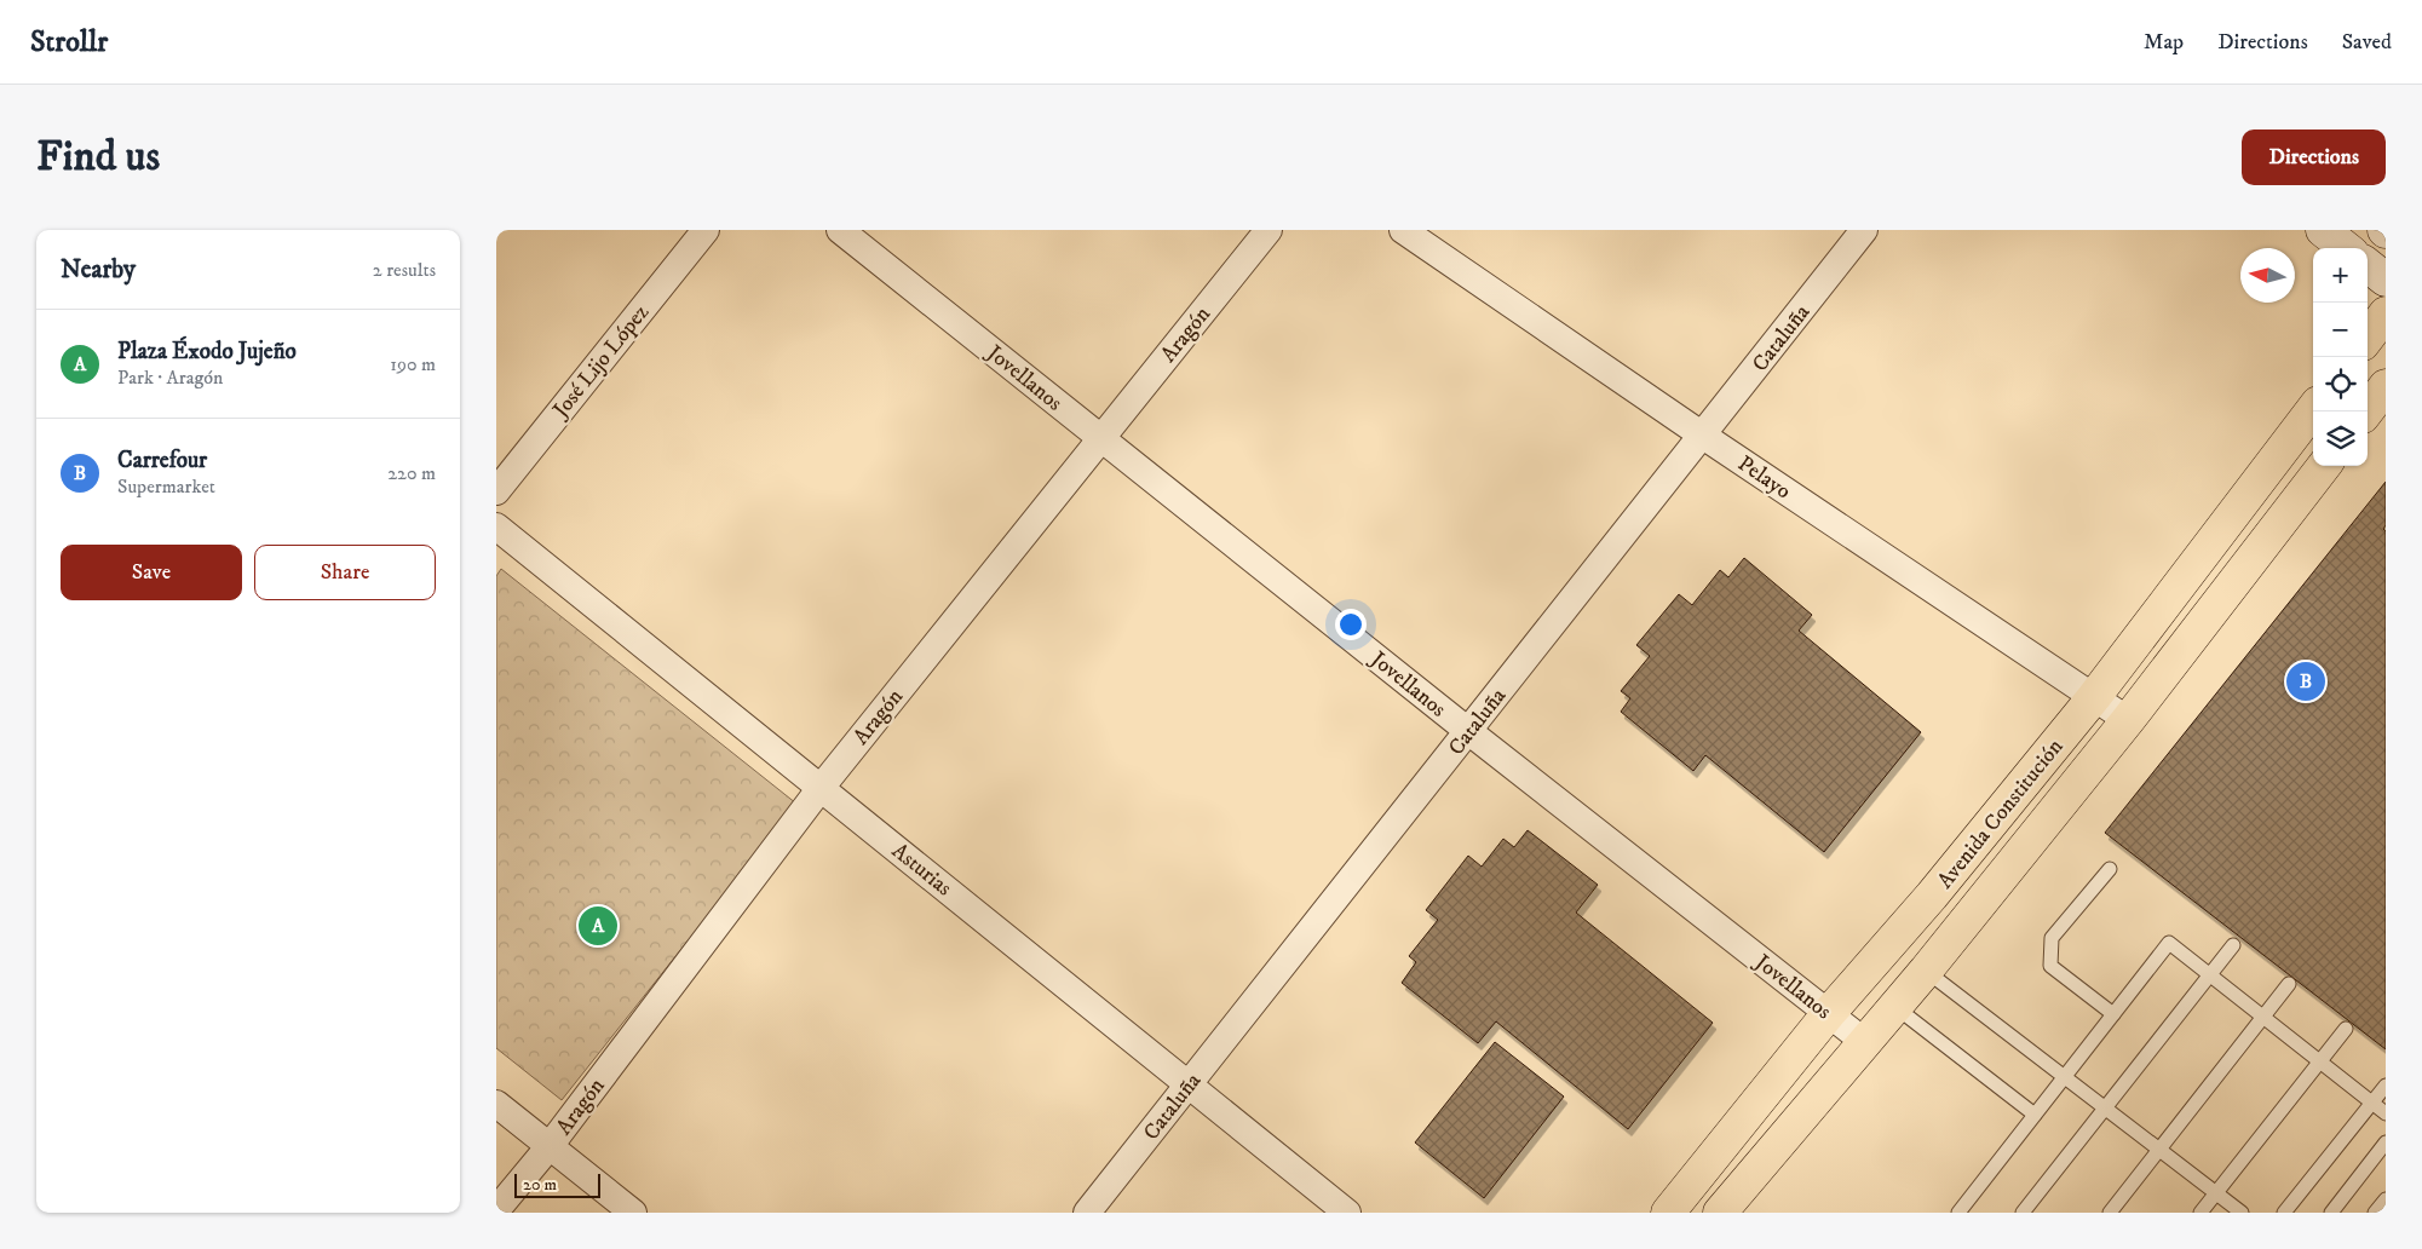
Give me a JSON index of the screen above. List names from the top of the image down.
{
  "streets": {
    "main road": ["Avenida Constitución"],
    "street": [
      "Aragón",
      "Cataluña",
      "José Lijo López",
      "Jovellanos",
      "Pelayo",
      "Asturias"
    ]
  },
  "crossings": [
    ["Aragón", "Jovellanos"],
    ["Aragón", "Asturias"],
    ["Cataluña", "Jovellanos"],
    ["Cataluña", "Pelayo"],
    ["Cataluña", "Asturias"],
    ["Jovellanos", "Avenida Constitución"],
    ["Pelayo", "Avenida Constitución"]
  ],
  "scale_bar": "20 m",
  "north": "left",
  "page": {
    "header": "Strollr",
    "nav": ["Map", "Directions", "Saved"],
    "buttons": [
      "Directions",
      ["Save", "Share"]
    ],
    "title": "Find us",
    "heading": ["Nearby", "2 results"],
    "map_buttons": ["+", "−"],
    "list": [
      {
        "mark": "A",
        "name": "Plaza Éxodo Jujeño",
        "note": "Park · Aragón",
        "value": "190 m"
      },
      {
        "mark": "B",
        "name": "Carrefour",
        "note": "Supermarket",
        "value": "220 m"
      }
    ],
    "pins": ["B", "A"],
    "scale": "20 m"
  }
}
